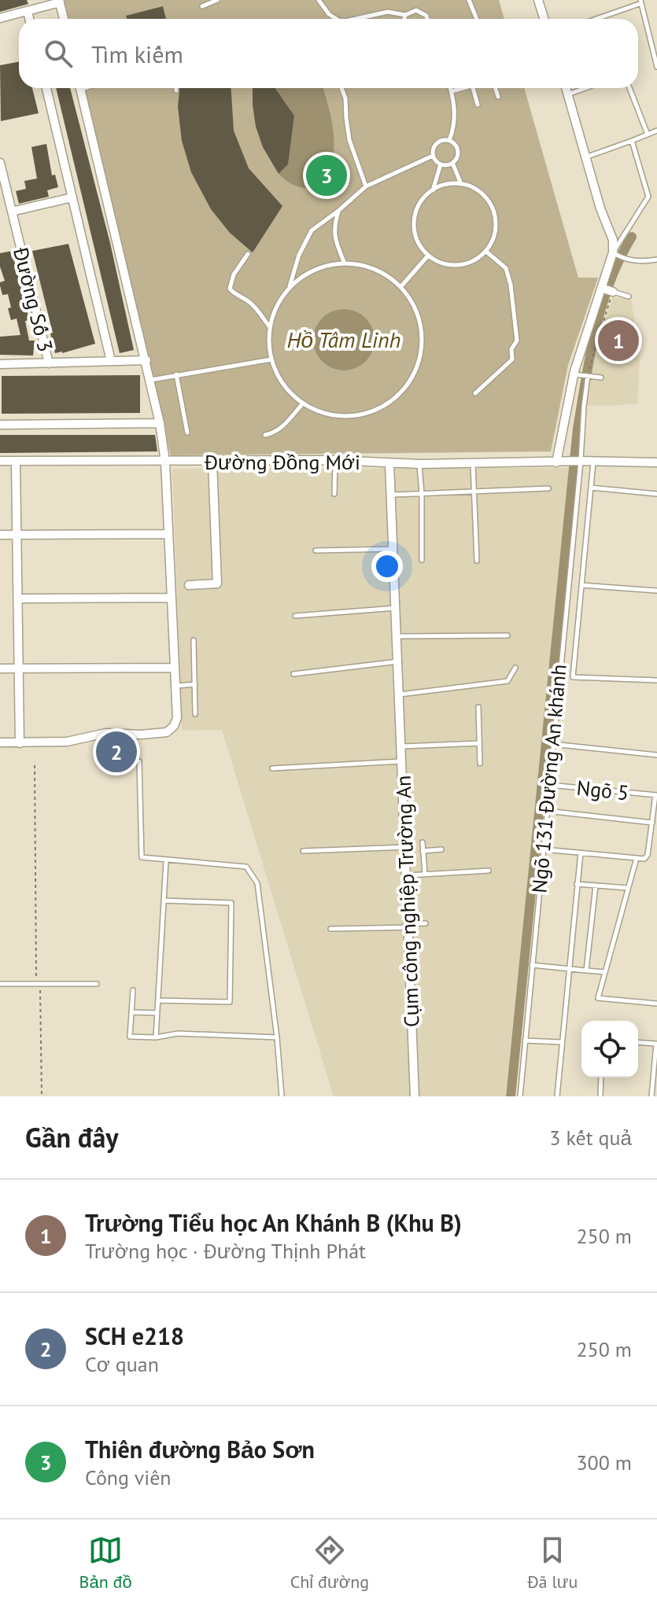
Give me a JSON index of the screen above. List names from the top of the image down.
{
  "streets": {
    "street": ["Đường Số 3", "Đường Đồng Mới", "Cụm công nghiệp Trường An"],
    "lane": ["Ngõ 131 Đường An khánh", "Ngõ 5"]
  },
  "crossings": [
    ["Đường Đồng Mới", "Ngõ 131 Đường An khánh"],
    ["Đường Đồng Mới", "Cụm công nghiệp Trường An"],
    ["Ngõ 131 Đường An khánh", "Ngõ 5"]
  ],
  "water": ["Hồ Tâm Linh"],
  "page": {
    "search": "Tìm kiếm",
    "pins": ["3", "1", "2"],
    "heading": ["Gần đây", "3 kết quả"],
    "list": [
      {
        "mark": "1",
        "name": "Trường Tiểu học An Khánh B (Khu B)",
        "note": "Trường học · Đường Thịnh Phát",
        "value": "250 m"
      },
      {
        "mark": "2",
        "name": "SCH e218",
        "note": "Cơ quan",
        "value": "250 m"
      },
      {
        "mark": "3",
        "name": "Thiên đường Bảo Sơn",
        "note": "Công viên",
        "value": "300 m"
      }
    ],
    "nav": ["Bản đồ", "Chỉ đường", "Đã lưu"]
  }
}
